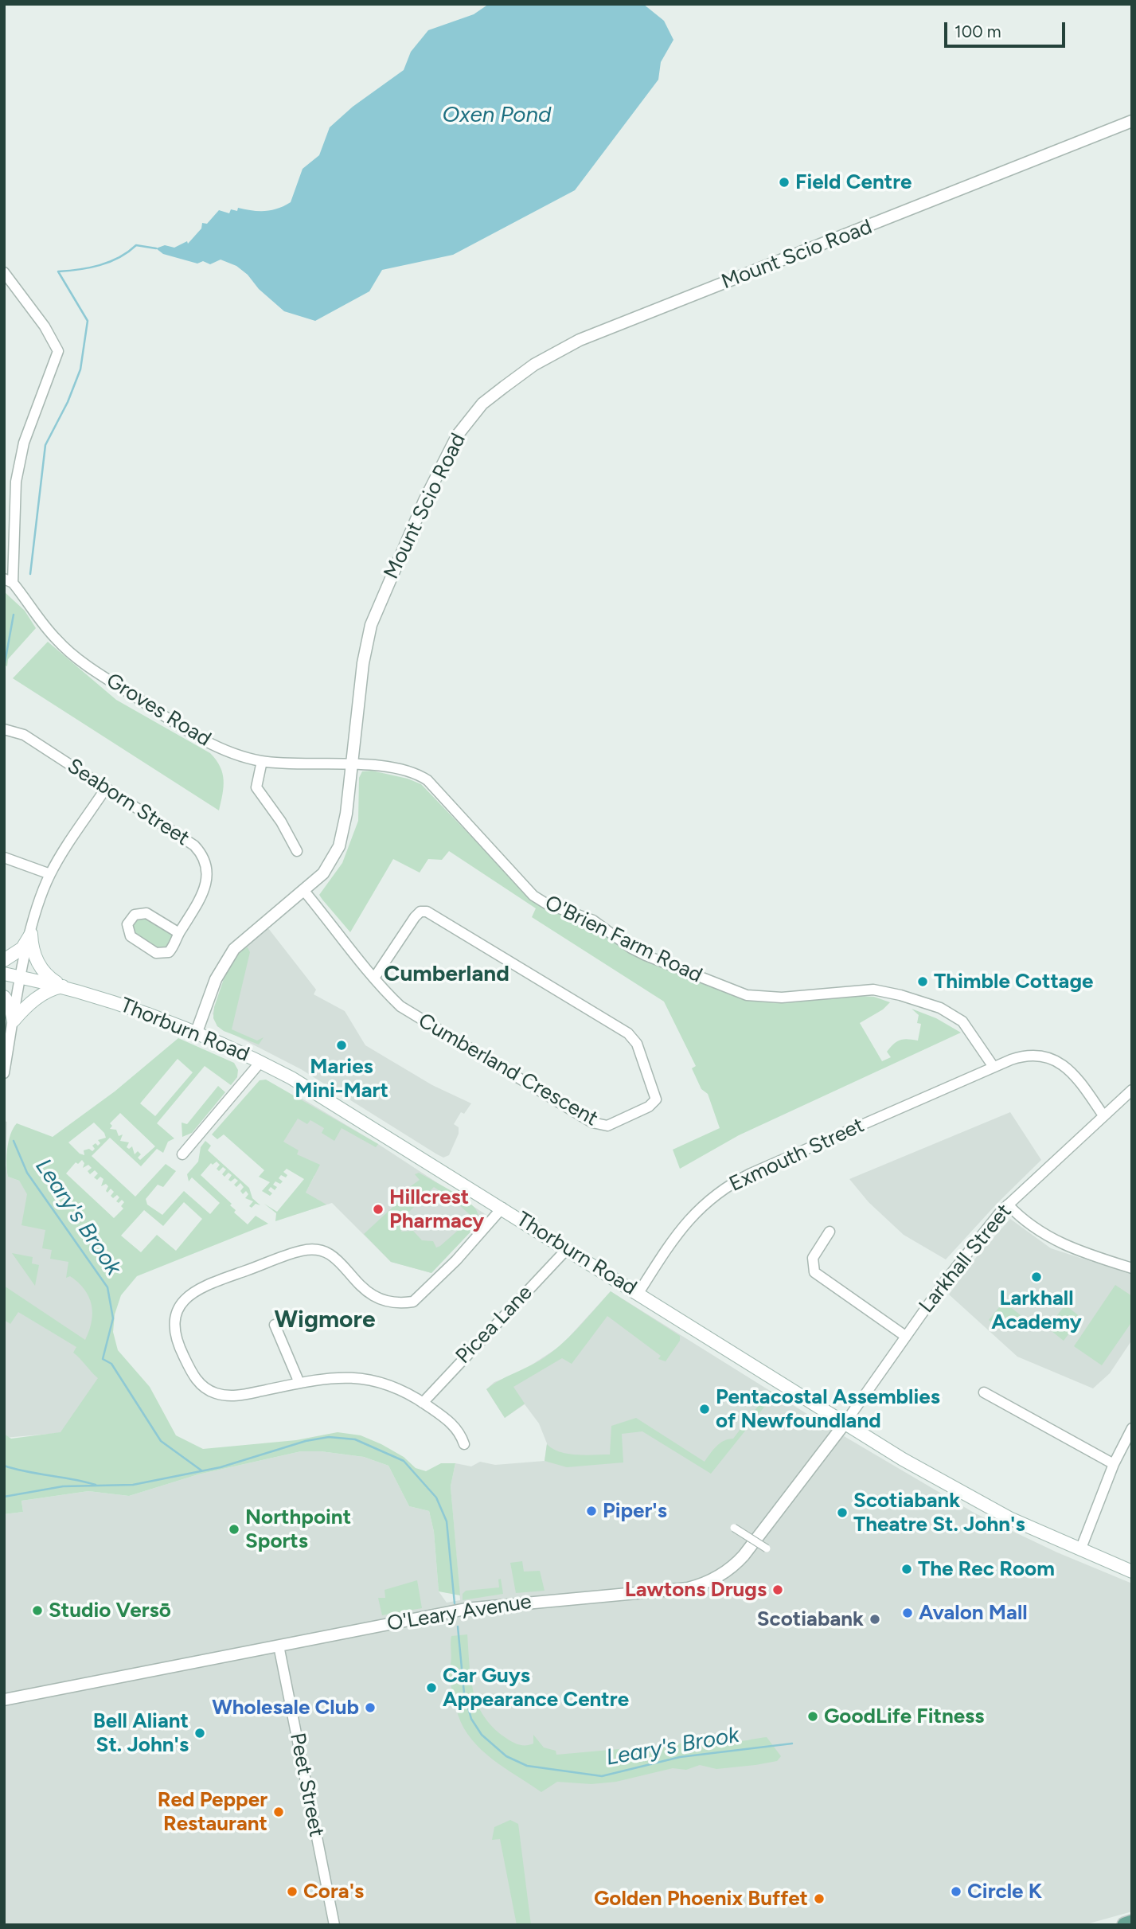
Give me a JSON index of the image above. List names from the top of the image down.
{
  "streets": {
    "main road": ["Thorburn Road"],
    "street": [
      "Mount Scio Road",
      "Groves Road",
      "Seaborn Street",
      "O'Brien Farm Road",
      "Cumberland Crescent",
      "Exmouth Street",
      "Larkhall Street",
      "Picea Lane",
      "O'Leary Avenue",
      "Peet Street"
    ]
  },
  "crossings": [
    ["Mount Scio Road", "Groves Road"],
    ["Mount Scio Road", "O'Brien Farm Road"],
    ["Mount Scio Road", "Thorburn Road"],
    ["Mount Scio Road", "Cumberland Crescent"],
    ["Groves Road", "O'Brien Farm Road"],
    ["O'Brien Farm Road", "Exmouth Street"],
    ["Thorburn Road", "Exmouth Street"],
    ["Thorburn Road", "Larkhall Street"],
    ["Thorburn Road", "Picea Lane"],
    ["Thorburn Road", "O'Leary Avenue"],
    ["Exmouth Street", "Larkhall Street"],
    ["Larkhall Street", "O'Leary Avenue"],
    ["O'Leary Avenue", "Peet Street"]
  ],
  "districts": ["Cumberland", "Wigmore"],
  "water": ["Oxen Pond", "Leary's Brook"],
  "places": [
    "Field Centre",
    "Thimble Cottage",
    "Maries Mini-Mart",
    "Hillcrest Pharmacy",
    "Larkhall Academy",
    "Pentacostal Assemblies of Newfoundland",
    "Piper's",
    "Scotiabank Theatre St. John's",
    "Northpoint Sports",
    "The Rec Room",
    "Lawtons Drugs",
    "Studio Versō",
    "Avalon Mall",
    "Scotiabank",
    "Car Guys Appearance Centre",
    "Wholesale Club",
    "GoodLife Fitness",
    "Bell Aliant St. John's",
    "Red Pepper Restaurant",
    "Cora's",
    "Circle K",
    "Golden Phoenix Buffet"
  ],
  "scale_bar": "100 m"
}
